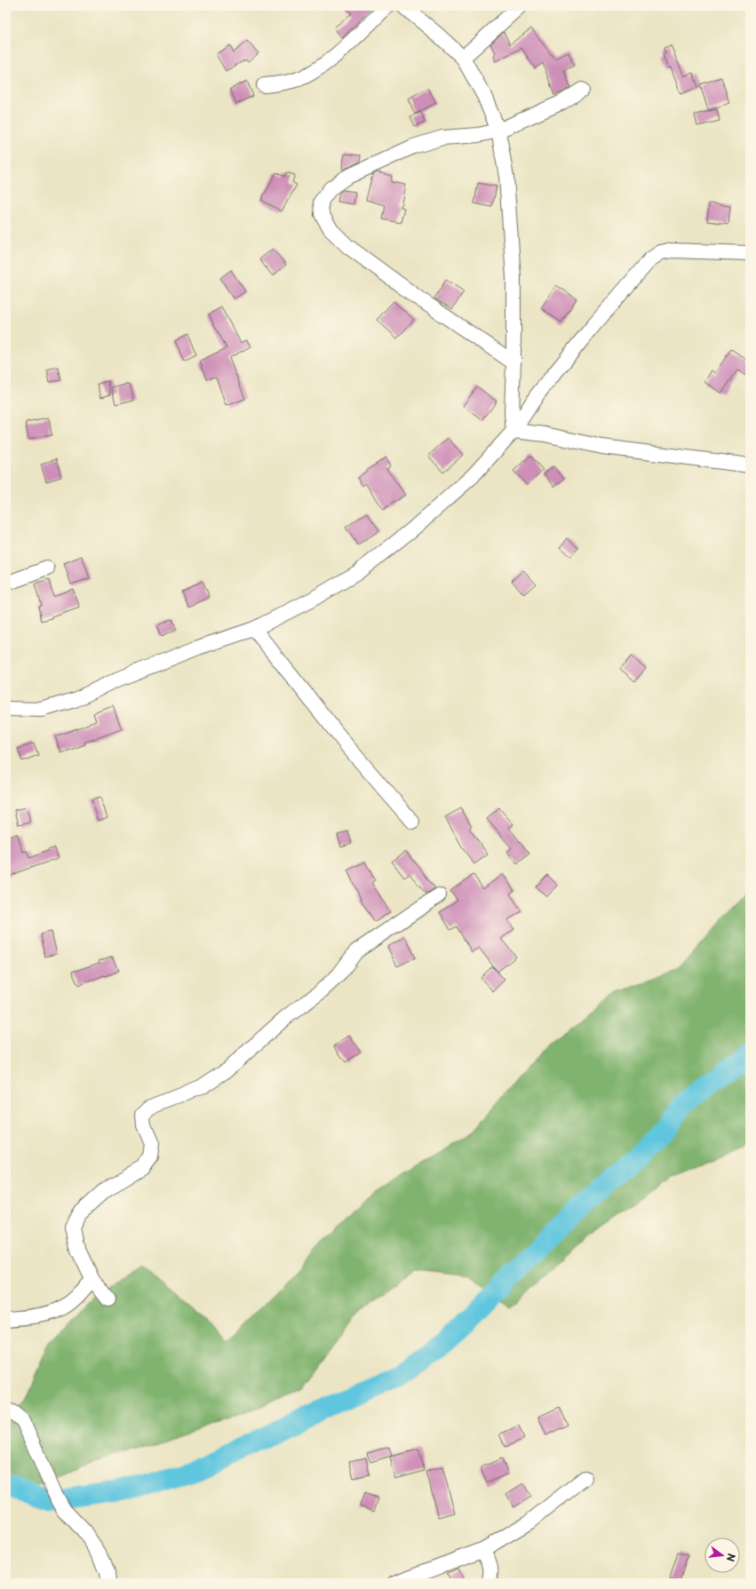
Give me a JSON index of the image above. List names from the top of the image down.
{
  "north": "right"
}
